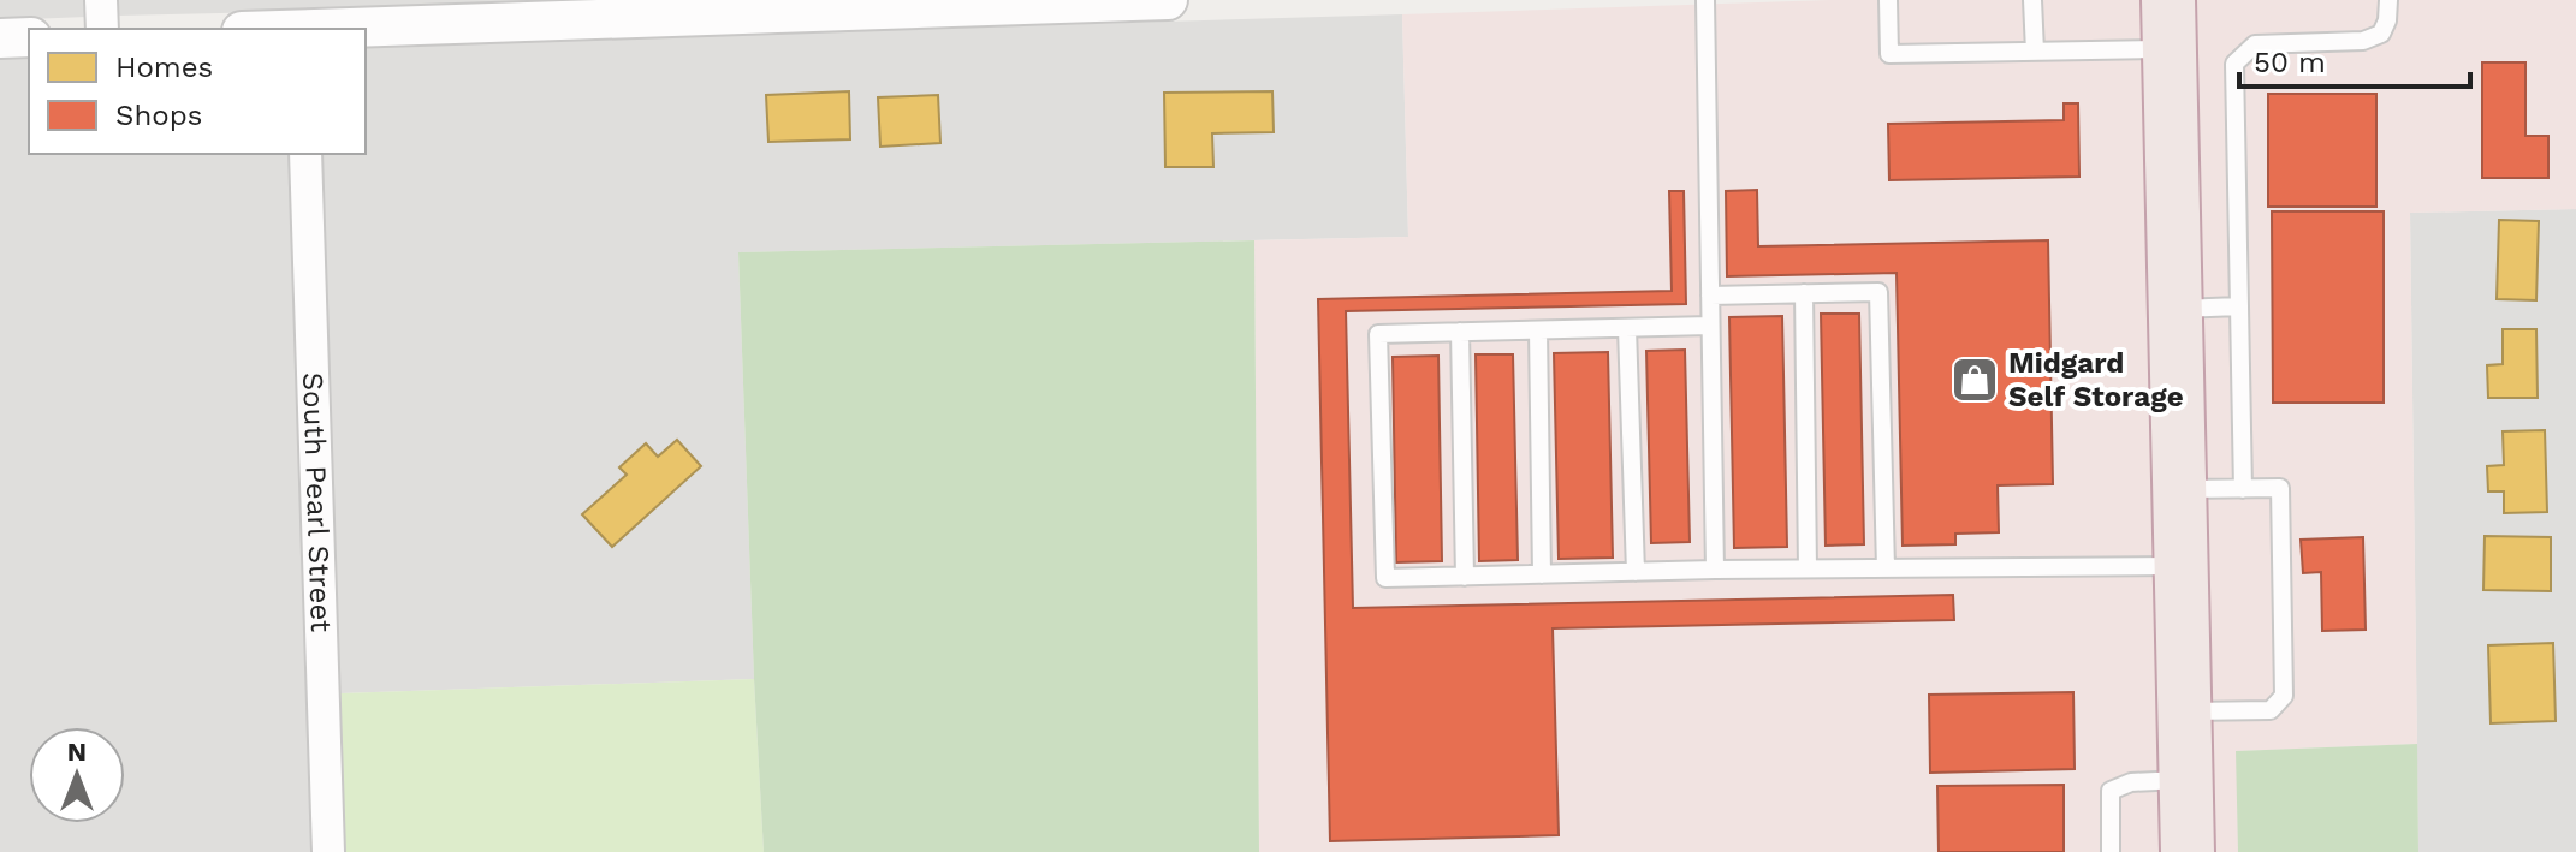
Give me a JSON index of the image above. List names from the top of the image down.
{
  "streets": {
    "street": ["South Pearl Street"]
  },
  "places": {
    "shop": ["Midgard Self Storage"]
  },
  "legend": ["Homes", "Shops"],
  "scale_bar": "50 m",
  "north": "top"
}
